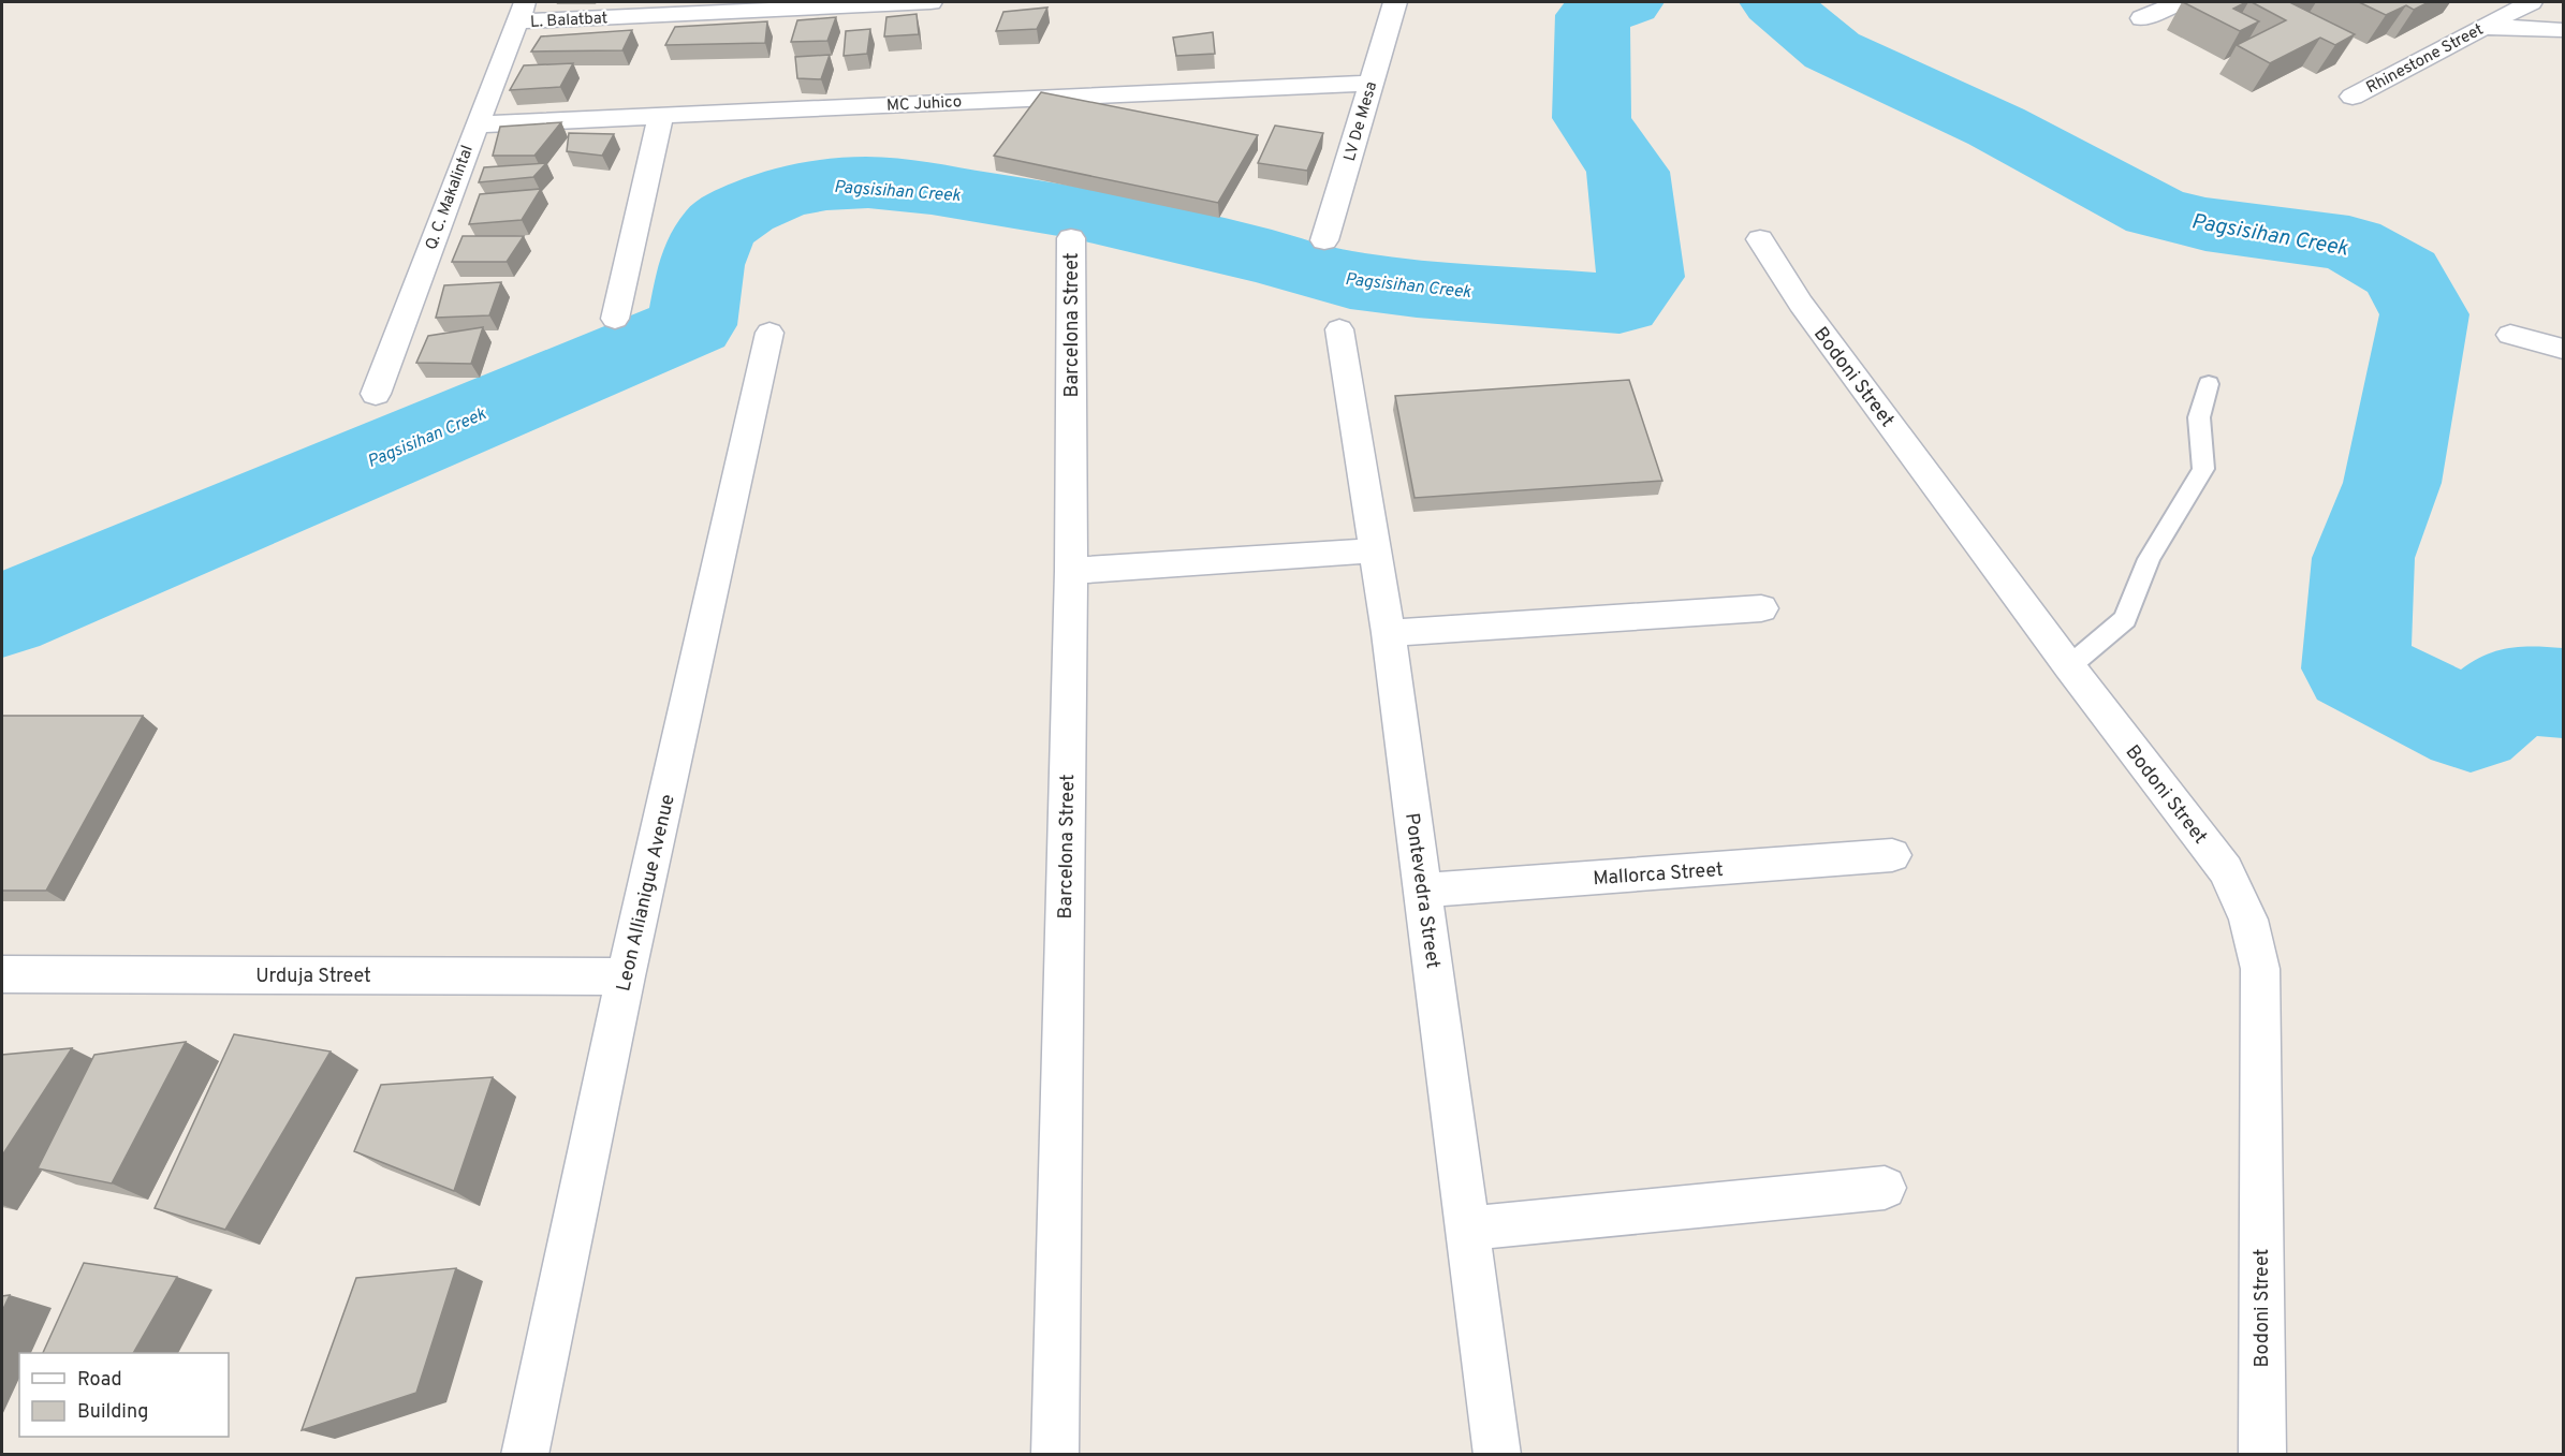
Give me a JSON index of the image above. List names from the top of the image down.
{
  "streets": {
    "street": [
      "L. Balatbat",
      "Rhinestone Street",
      "MC Juhico",
      "LV De Mesa",
      "Q. C. Makalintal",
      "Barcelona Street",
      "Bodoni Street",
      "Mallorca Street",
      "Pontevedra Street",
      "Leon Allianigue Avenue",
      "Urduja Street"
    ]
  },
  "crossings": [
    ["L. Balatbat", "Q. C. Makalintal"],
    ["MC Juhico", "LV De Mesa"],
    ["MC Juhico", "Q. C. Makalintal"],
    ["Mallorca Street", "Pontevedra Street"],
    ["Leon Allianigue Avenue", "Urduja Street"]
  ],
  "water": ["Pagsisihan Creek"],
  "legend": ["Road", "Building"]
}
